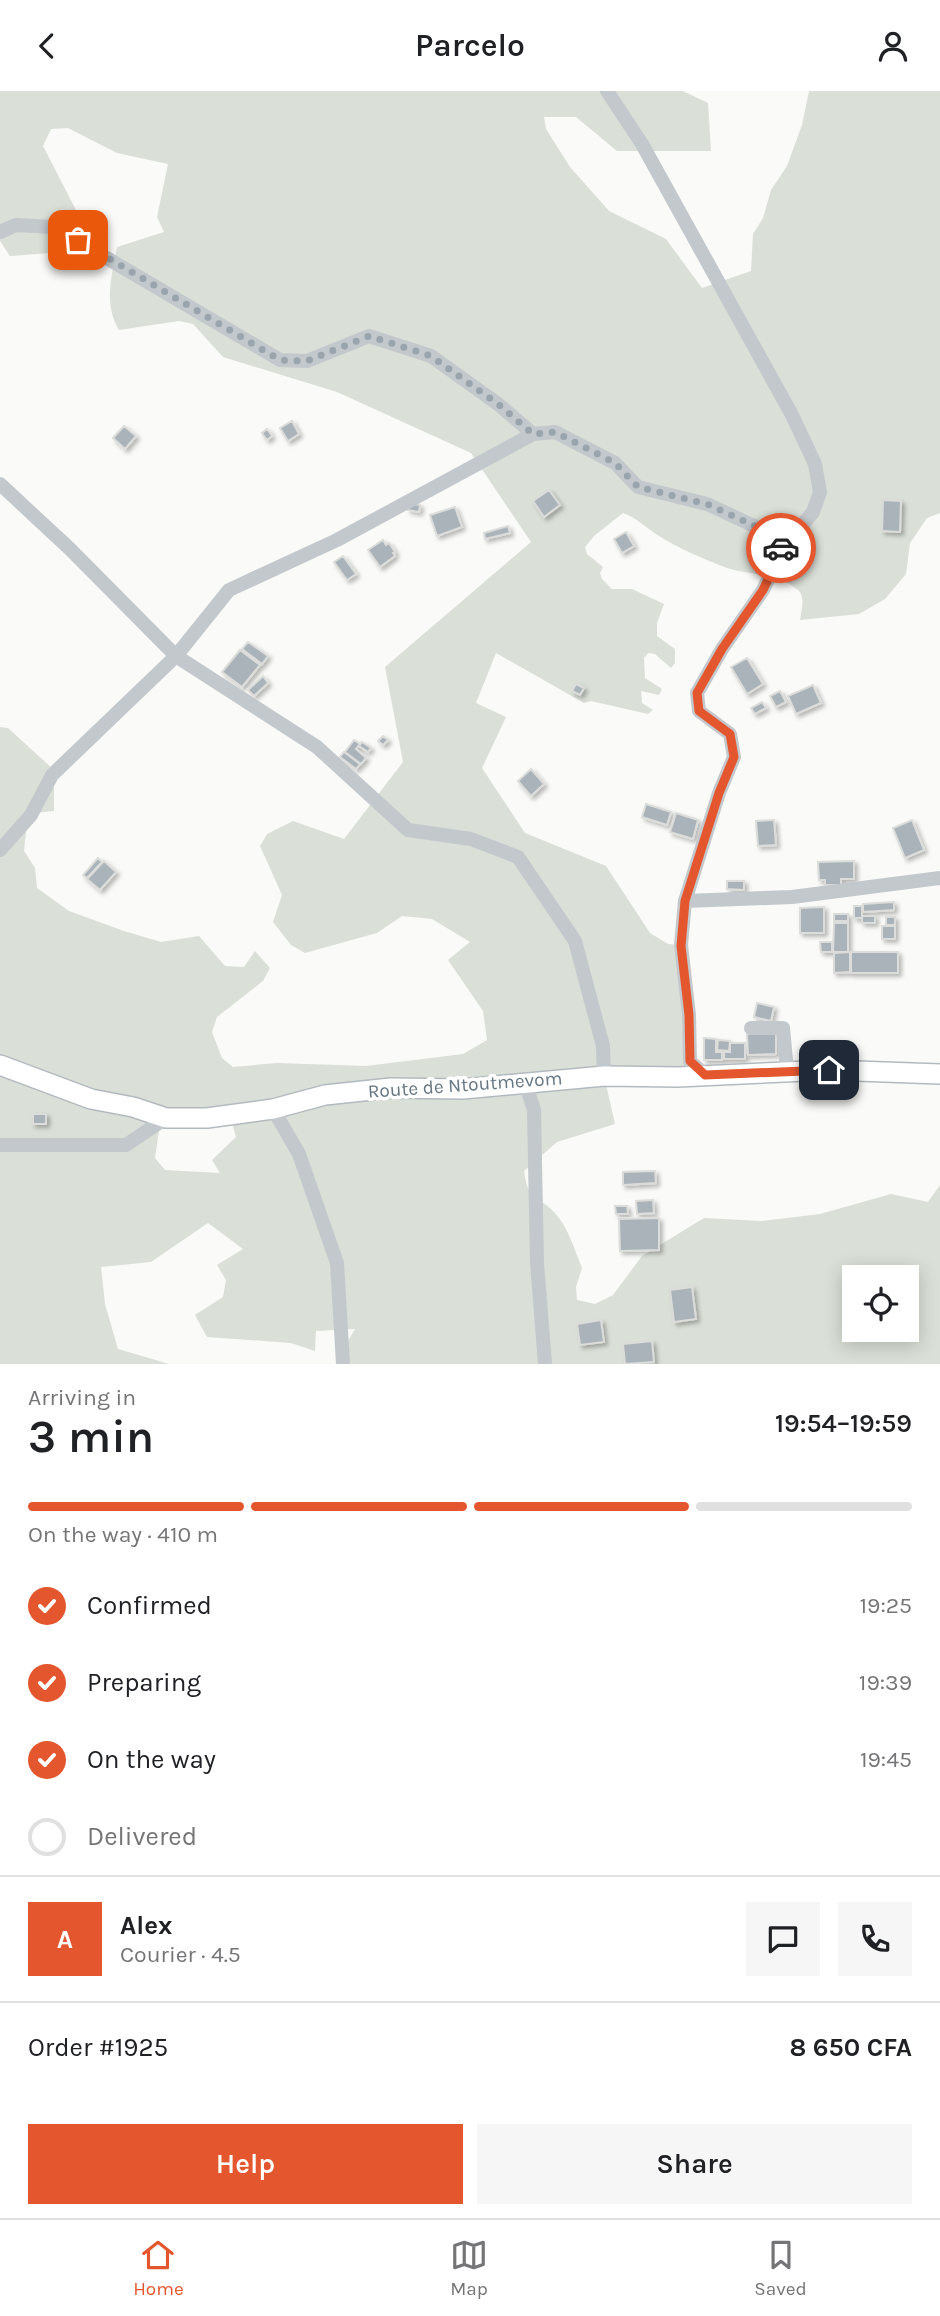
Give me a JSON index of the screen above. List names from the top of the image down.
{
  "streets": {
    "street": ["Route de Ntoutmevom"]
  },
  "page": {
    "header": "Parcelo",
    "heading": ["3 min", "Arriving in", "19:54–19:59"],
    "panel": [
      "Alex",
      "Courier · 4.5",
      "Order #1925",
      "8 650 CFA"
    ],
    "bar": "On the way · 410 m",
    "list": [
      ["Confirmed", "19:25"],
      ["Preparing", "19:39"],
      ["On the way", "19:45"],
      "Delivered"
    ],
    "round": "A",
    "buttons": ["Help", "Share"],
    "tabs": ["Home", "Map", "Saved"]
  }
}
